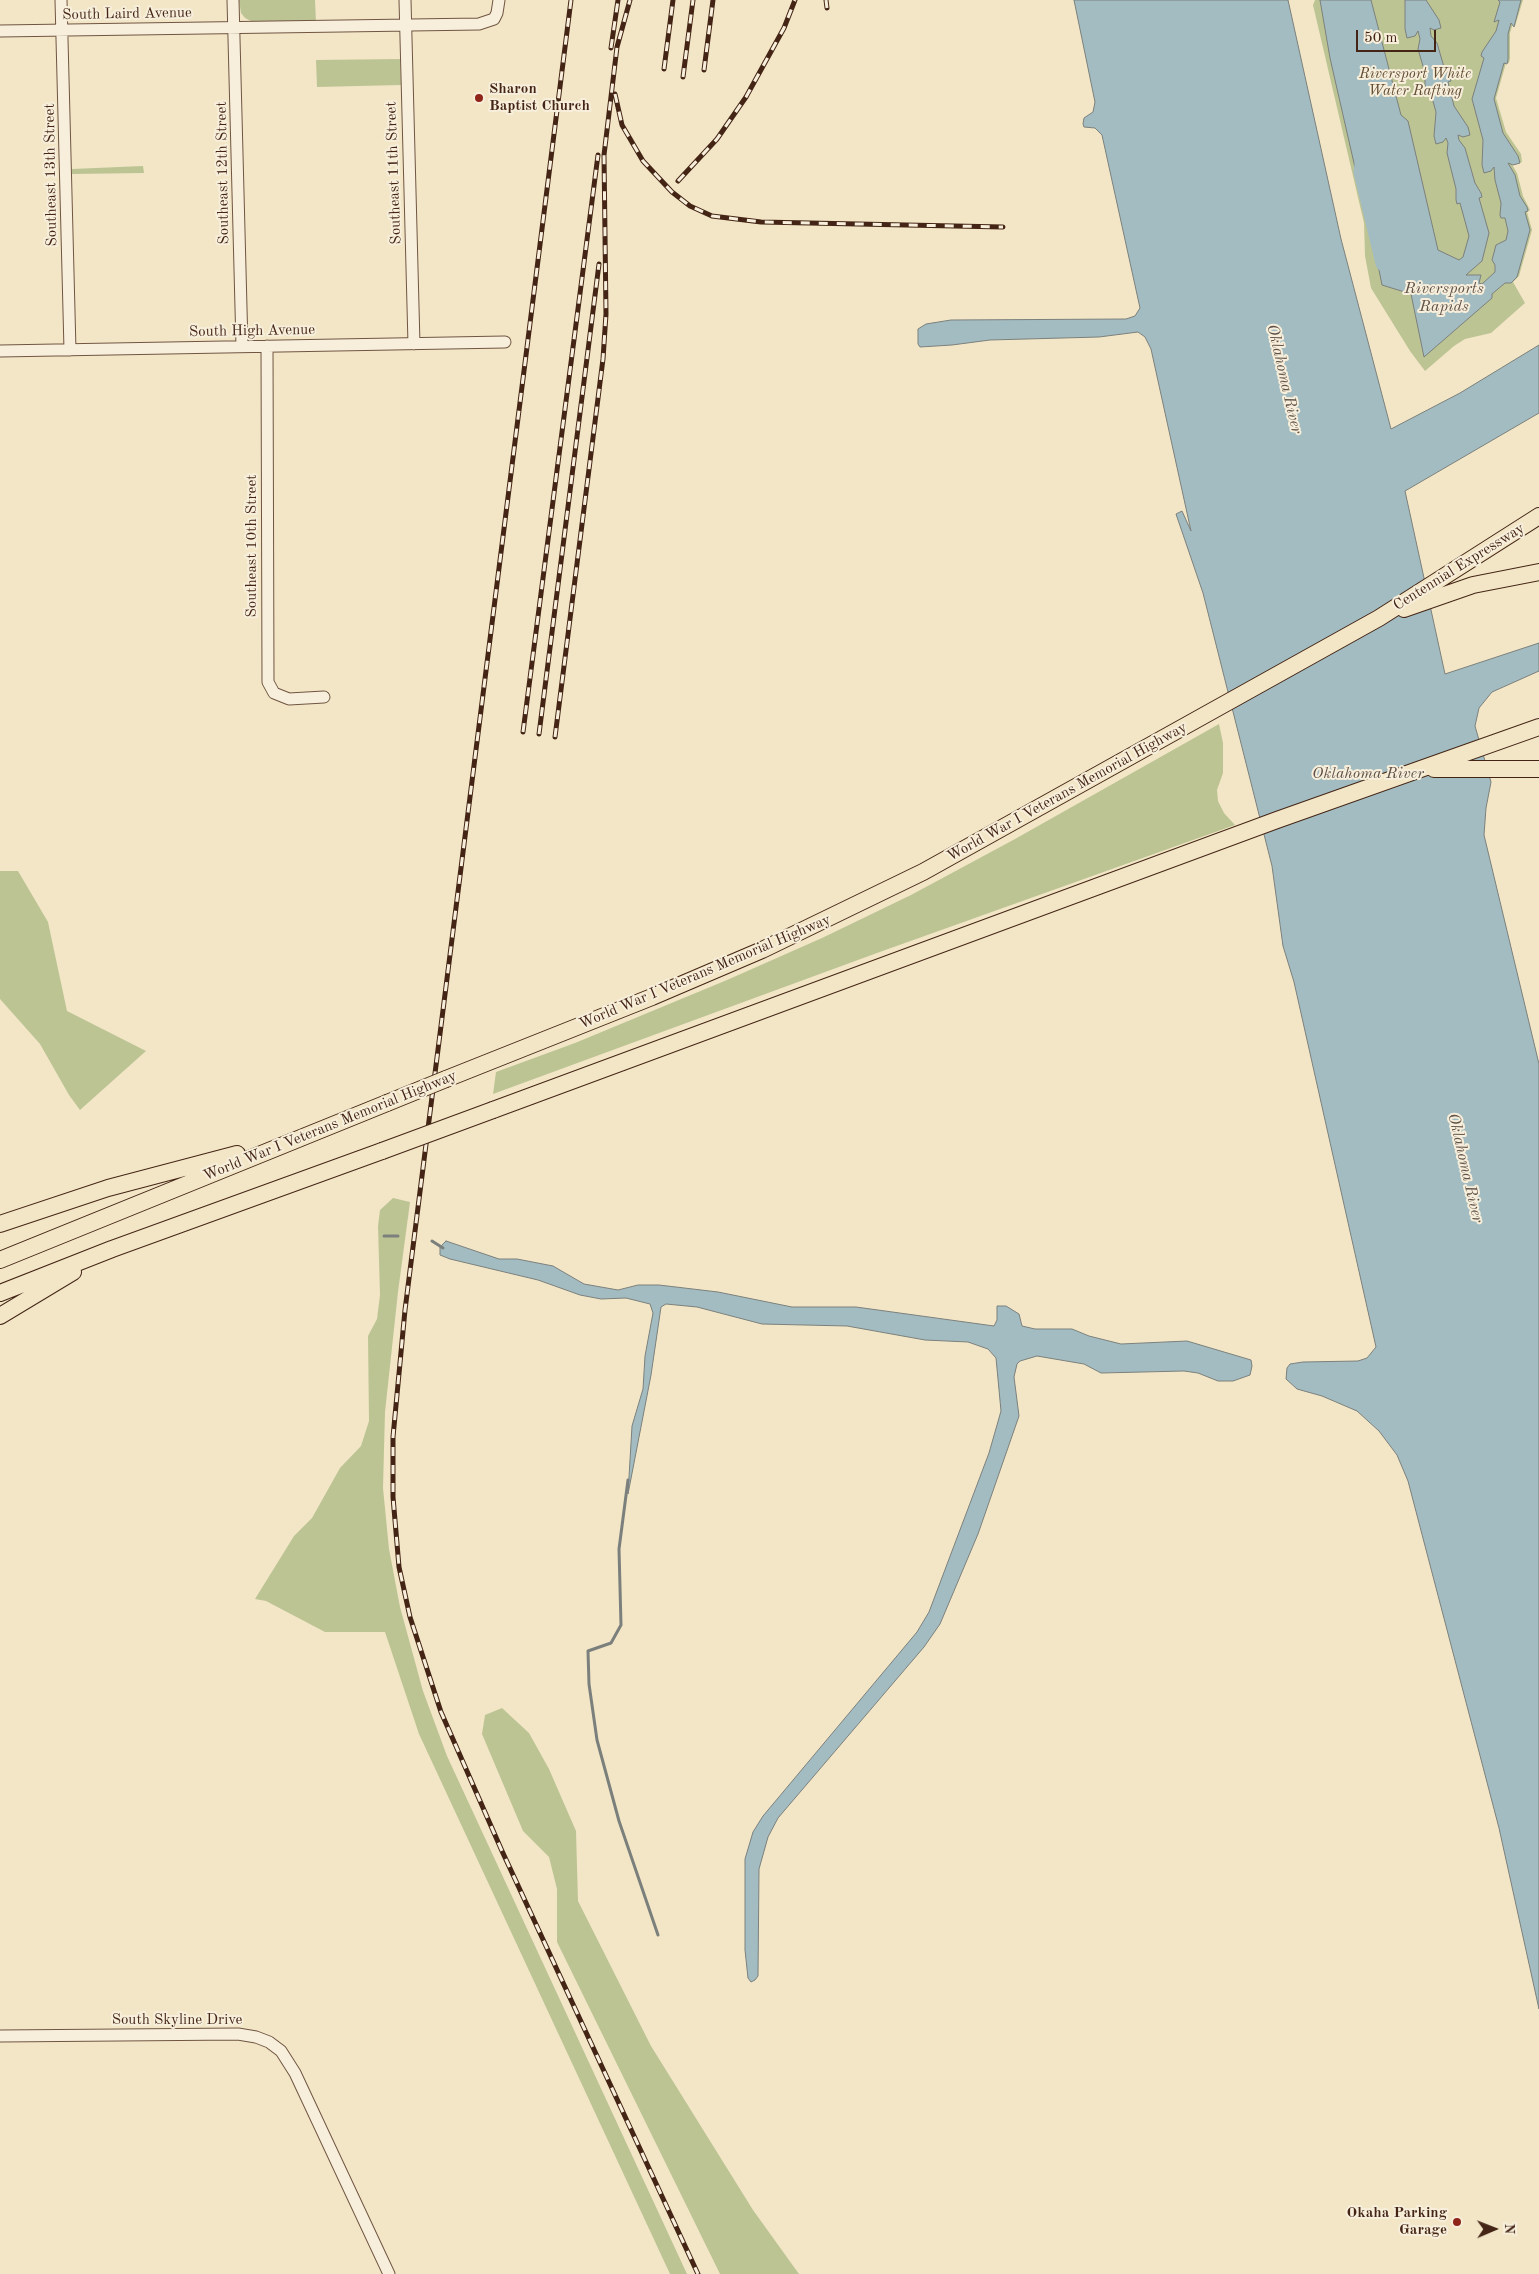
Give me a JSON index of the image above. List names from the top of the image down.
{
  "streets": {
    "highway": ["Centennial Expressway", "World War I Veterans Memorial Highway"],
    "street": [
      "South Laird Avenue",
      "Southeast 12th Street",
      "Southeast 11th Street",
      "Southeast 13th Street",
      "South High Avenue",
      "Southeast 10th Street",
      "South Skyline Drive"
    ]
  },
  "crossings": [
    ["South Laird Avenue", "Southeast 12th Street"],
    ["South Laird Avenue", "Southeast 11th Street"],
    ["South Laird Avenue", "Southeast 13th Street"],
    ["Southeast 12th Street", "South High Avenue"],
    ["Southeast 11th Street", "South High Avenue"],
    ["Southeast 13th Street", "South High Avenue"],
    ["South High Avenue", "Southeast 10th Street"],
    ["Centennial Expressway", "World War I Veterans Memorial Highway"]
  ],
  "water": ["Riversports Rapids", "Oklahoma River"],
  "parks": ["Riversport White Water Rafting"],
  "places": ["Sharon Baptist Church", "Okaha Parking Garage"],
  "scale_bar": "50 m",
  "north": "right"
}
